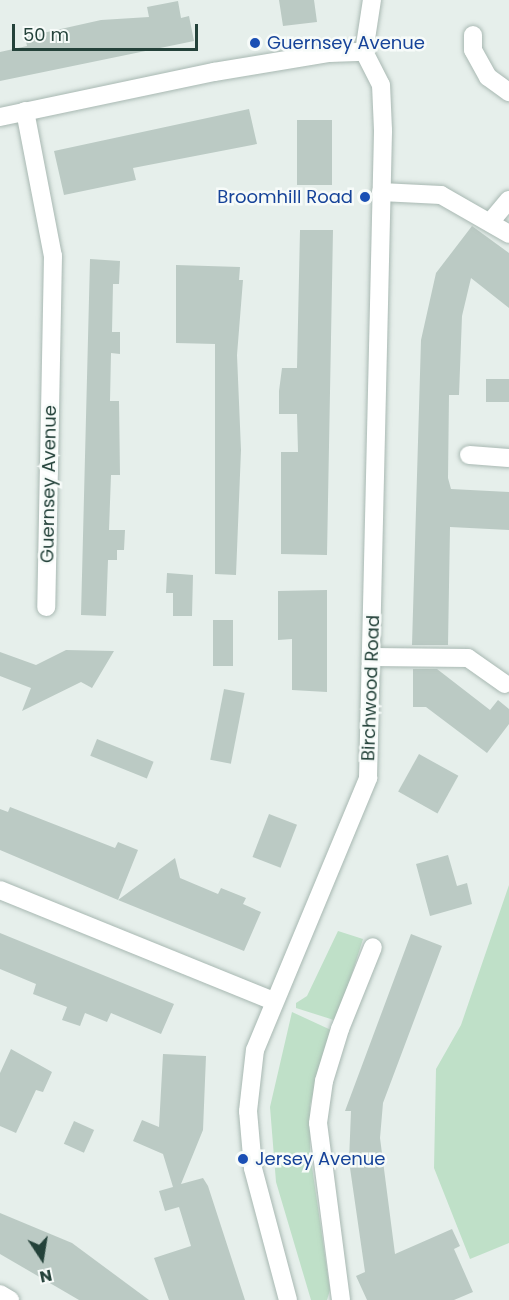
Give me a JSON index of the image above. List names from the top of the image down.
{
  "streets": {
    "street": ["Guernsey Avenue", "Birchwood Road"]
  },
  "places": ["Guernsey Avenue", "Broomhill Road", "Jersey Avenue"],
  "scale_bar": "50 m",
  "north": "bottom"
}
